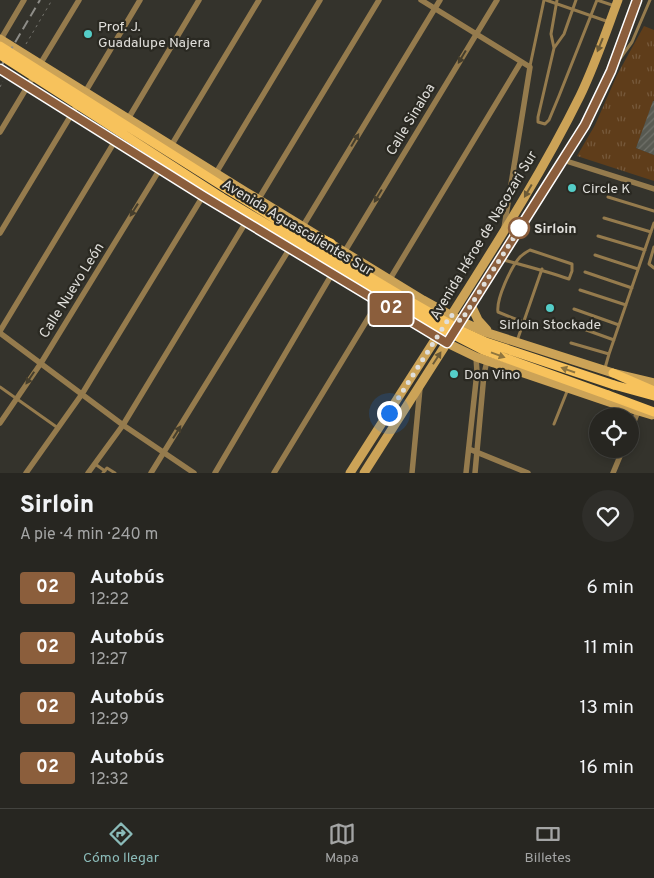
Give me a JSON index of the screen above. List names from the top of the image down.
{
  "streets": {
    "main road": ["Avenida Aguascalientes Sur"],
    "street": ["Calle Sinaloa", "Avenida Héroe de Nacozari Sur", "Calle Nuevo León"]
  },
  "crossings": [
    ["Calle Sinaloa", "Avenida Aguascalientes Sur"],
    ["Avenida Aguascalientes Sur", "Avenida Héroe de Nacozari Sur"],
    ["Avenida Aguascalientes Sur", "Calle Nuevo León"]
  ],
  "one_way": ["Calle Nuevo León"],
  "places": [
    "Prof. J. Guadalupe Najera",
    "Circle K",
    "Sirloin",
    "Sirloin Stockade",
    "Don Vino"
  ],
  "lines": ["bus line 02"],
  "page": {
    "on_map": "02",
    "heading": ["Sirloin", "A pie · 4 min · 240 m"],
    "list": [
      {
        "mark": "02",
        "name": "Autobús",
        "note": "12:22",
        "value": "6 min"
      },
      {
        "mark": "02",
        "name": "Autobús",
        "note": "12:27",
        "value": "11 min"
      },
      {
        "mark": "02",
        "name": "Autobús",
        "note": "12:29",
        "value": "13 min"
      },
      {
        "mark": "02",
        "name": "Autobús",
        "note": "12:32",
        "value": "16 min"
      }
    ],
    "tabs": ["Cómo llegar", "Mapa", "Billetes"]
  }
}
